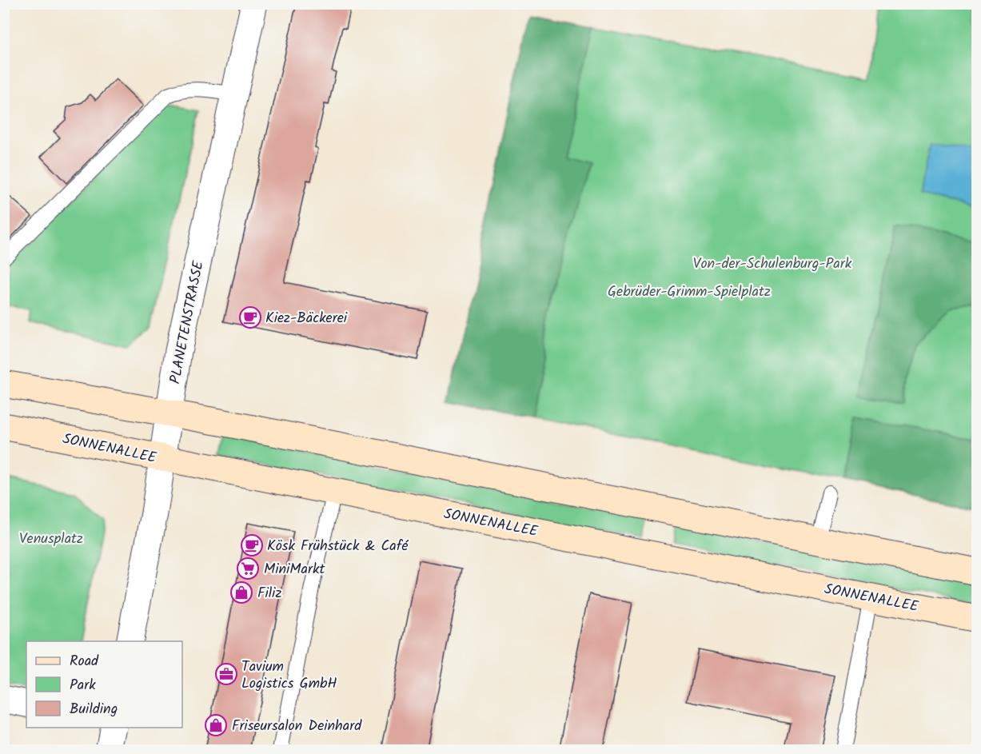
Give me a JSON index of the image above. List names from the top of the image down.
{
  "streets": {
    "main road": ["SONNENALLEE"],
    "street": ["PLANETENSTRASSE"]
  },
  "crossings": [
    ["PLANETENSTRASSE", "SONNENALLEE"]
  ],
  "parks": ["Von-der-Schulenburg-Park", "Gebrüder-Grimm-Spielplatz", "Venusplatz"],
  "places": {
    "cafe": ["Kiez-Bäckerei", "Kösk Frühstück & Café"],
    "supermarket": ["MiniMarkt"],
    "shop": ["Filiz", "Friseursalon Deinhard"],
    "office": ["Tavium Logistics GmbH"]
  },
  "legend": ["Road", "Park", "Building"]
}
